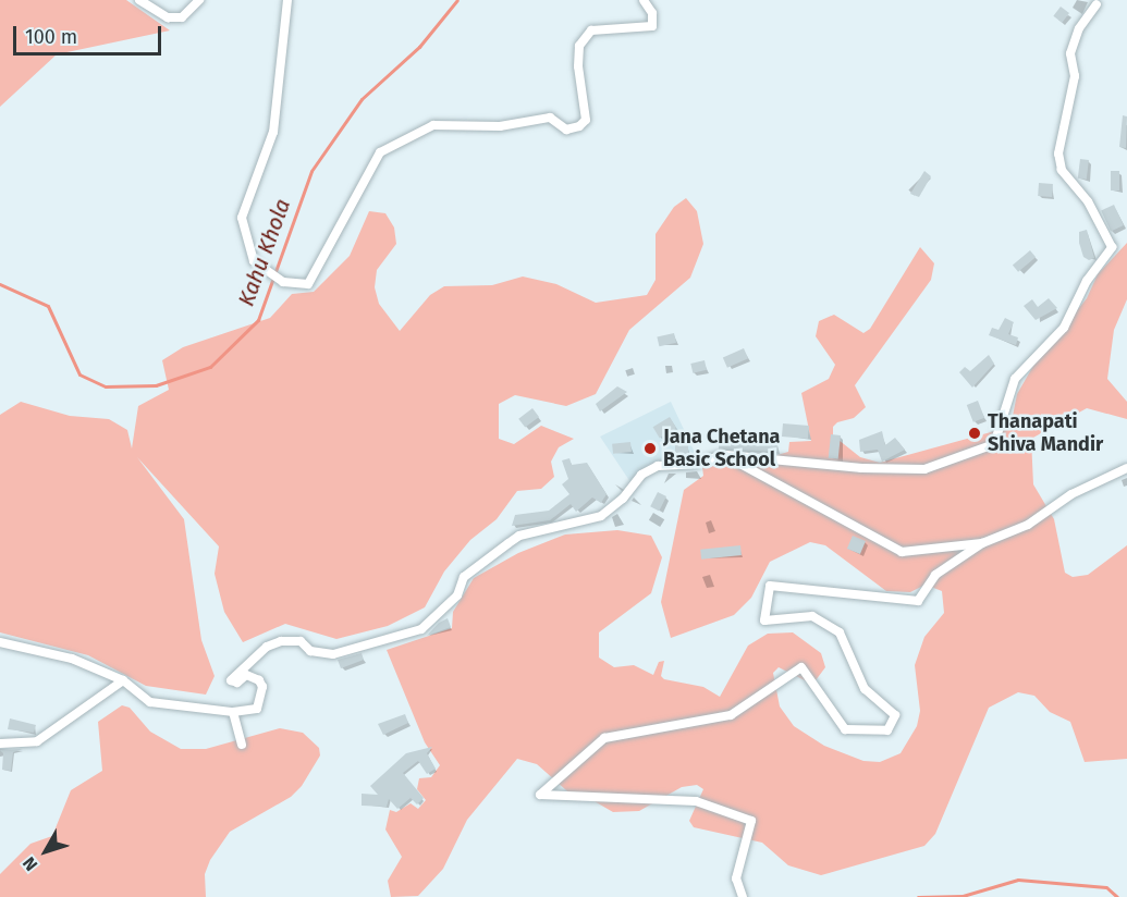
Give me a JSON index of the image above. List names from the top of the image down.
{
  "water": ["Kahu Khola"],
  "places": ["Thanapati Shiva Mandir", "Jana Chetana Basic School"],
  "scale_bar": "100 m",
  "north": "bottom left"
}
